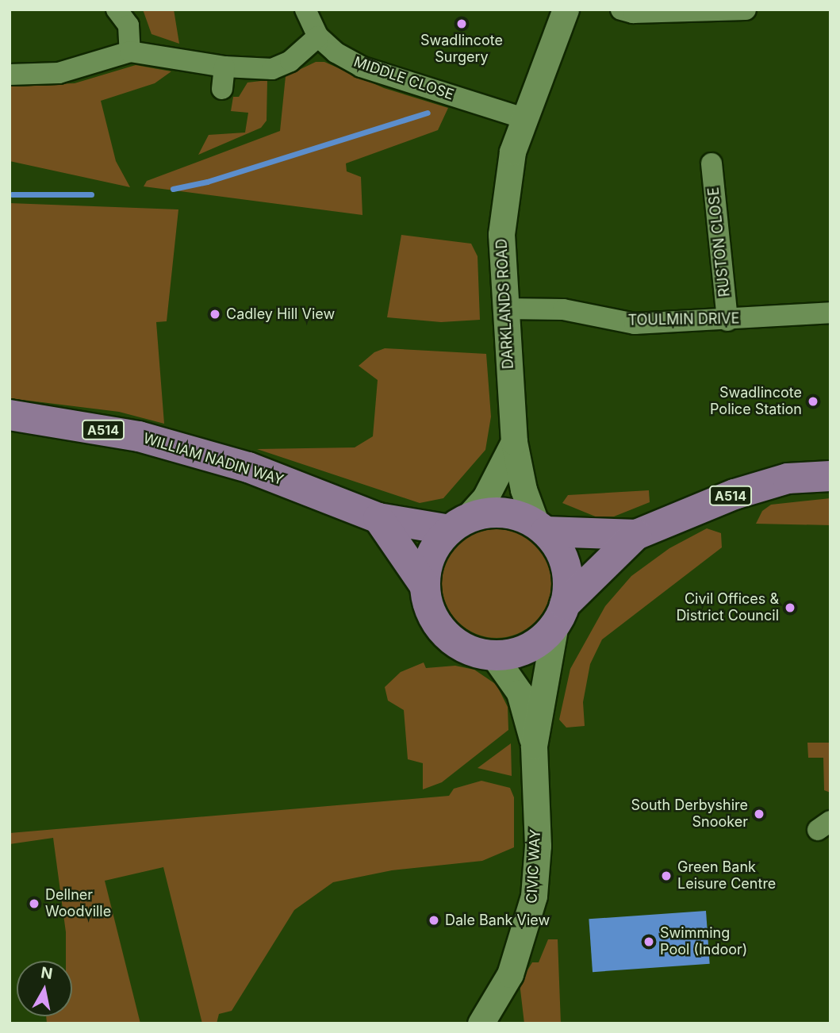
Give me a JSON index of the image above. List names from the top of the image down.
{
  "streets": {
    "main road": ["A514", "WILLIAM NADIN WAY"],
    "street": [
      "MIDDLE CLOSE",
      "RUSTON CLOSE",
      "DARKLANDS ROAD",
      "TOULMIN DRIVE",
      "CIVIC WAY"
    ]
  },
  "crossings": [
    ["MIDDLE CLOSE", "DARKLANDS ROAD"],
    ["RUSTON CLOSE", "TOULMIN DRIVE"],
    ["DARKLANDS ROAD", "TOULMIN DRIVE"],
    ["DARKLANDS ROAD", "A514"],
    ["DARKLANDS ROAD", "WILLIAM NADIN WAY"],
    ["DARKLANDS ROAD", "CIVIC WAY"],
    ["A514", "WILLIAM NADIN WAY"],
    ["A514", "CIVIC WAY"],
    ["WILLIAM NADIN WAY", "CIVIC WAY"]
  ],
  "places": [
    "Swadlincote Surgery",
    "Cadley Hill View",
    "Swadlincote Police Station",
    "Civil Offices & District Council",
    "South Derbyshire Snooker",
    "Green Bank Leisure Centre",
    "Dellner Woodville",
    "Dale Bank View",
    "Swimming Pool (Indoor)"
  ],
  "north": "top"
}
